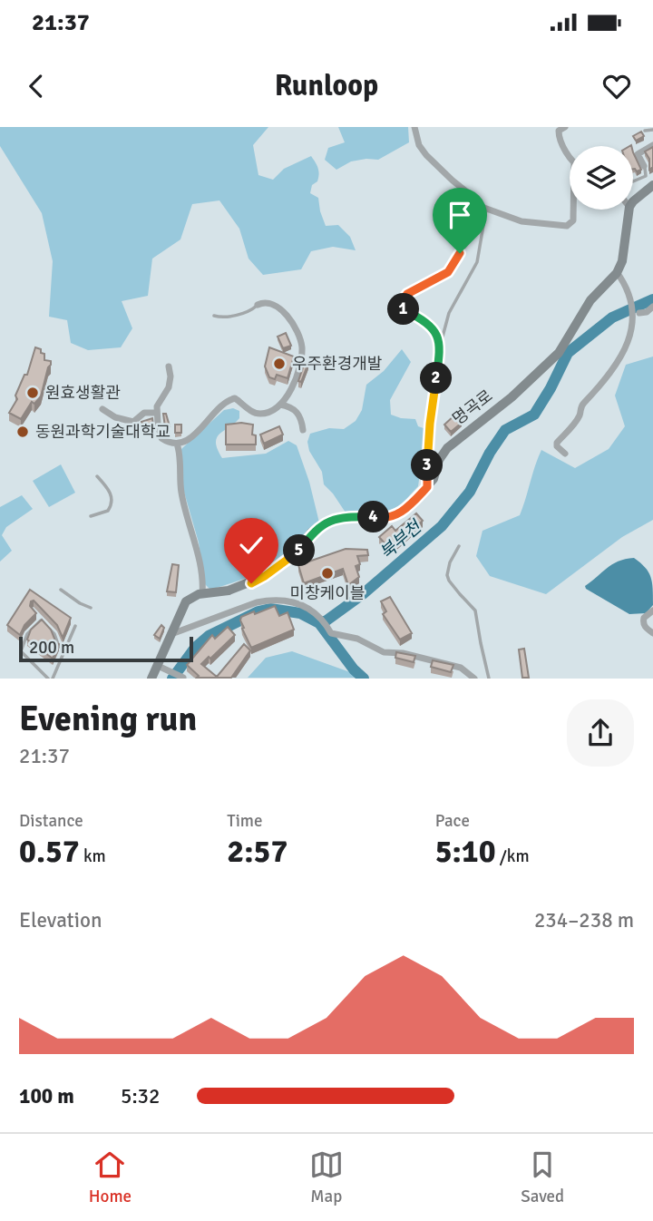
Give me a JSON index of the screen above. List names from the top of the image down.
{
  "streets": {
    "main road": ["명곡로"]
  },
  "water": ["북부천"],
  "places": [
    "우주환경개발",
    "원효생활관",
    "동원과학기술대학교",
    "미창케이블"
  ],
  "scale_bar": "200 m",
  "page": {
    "status": "21:37",
    "header": "Runloop",
    "pins": [
      "1",
      "2",
      "3",
      "4",
      "5"
    ],
    "scale": "200 m",
    "heading": ["Evening run", "21:37"],
    "stats": [
      ["Distance", "0.57 km"],
      ["Time", "2:57"],
      ["Pace", "5:10 /km"]
    ],
    "chart": ["Elevation", "234–238 m"],
    "list": [
      {
        "name": "100 m",
        "note": "5:32"
      }
    ],
    "tabs": ["Home", "Map", "Saved"]
  }
}
